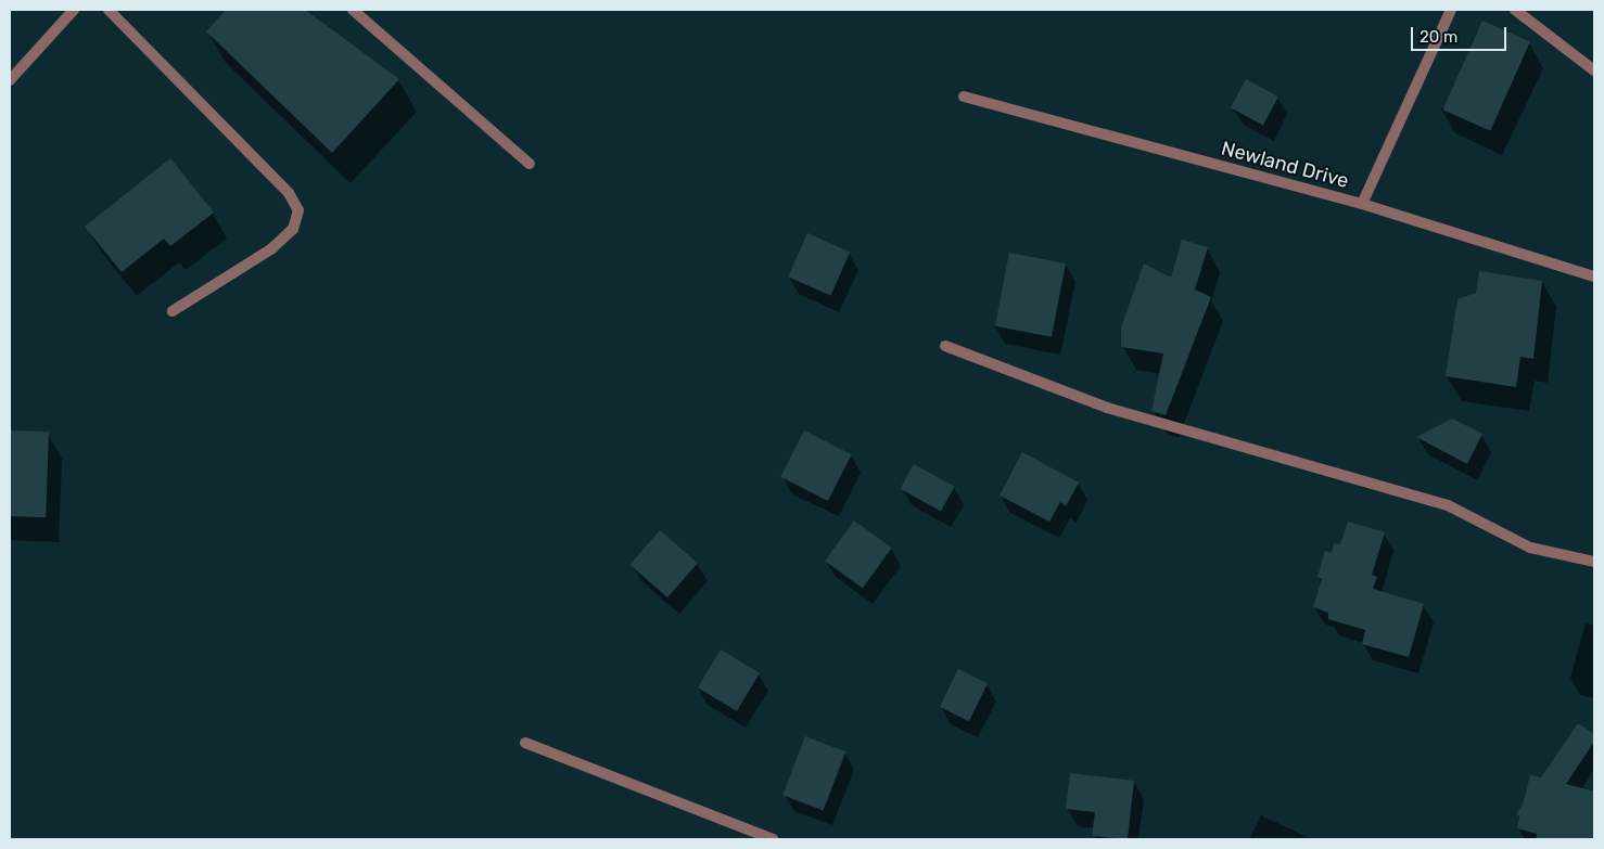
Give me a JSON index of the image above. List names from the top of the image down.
{
  "streets": {
    "street": ["Newland Drive"]
  },
  "scale_bar": "20 m"
}
